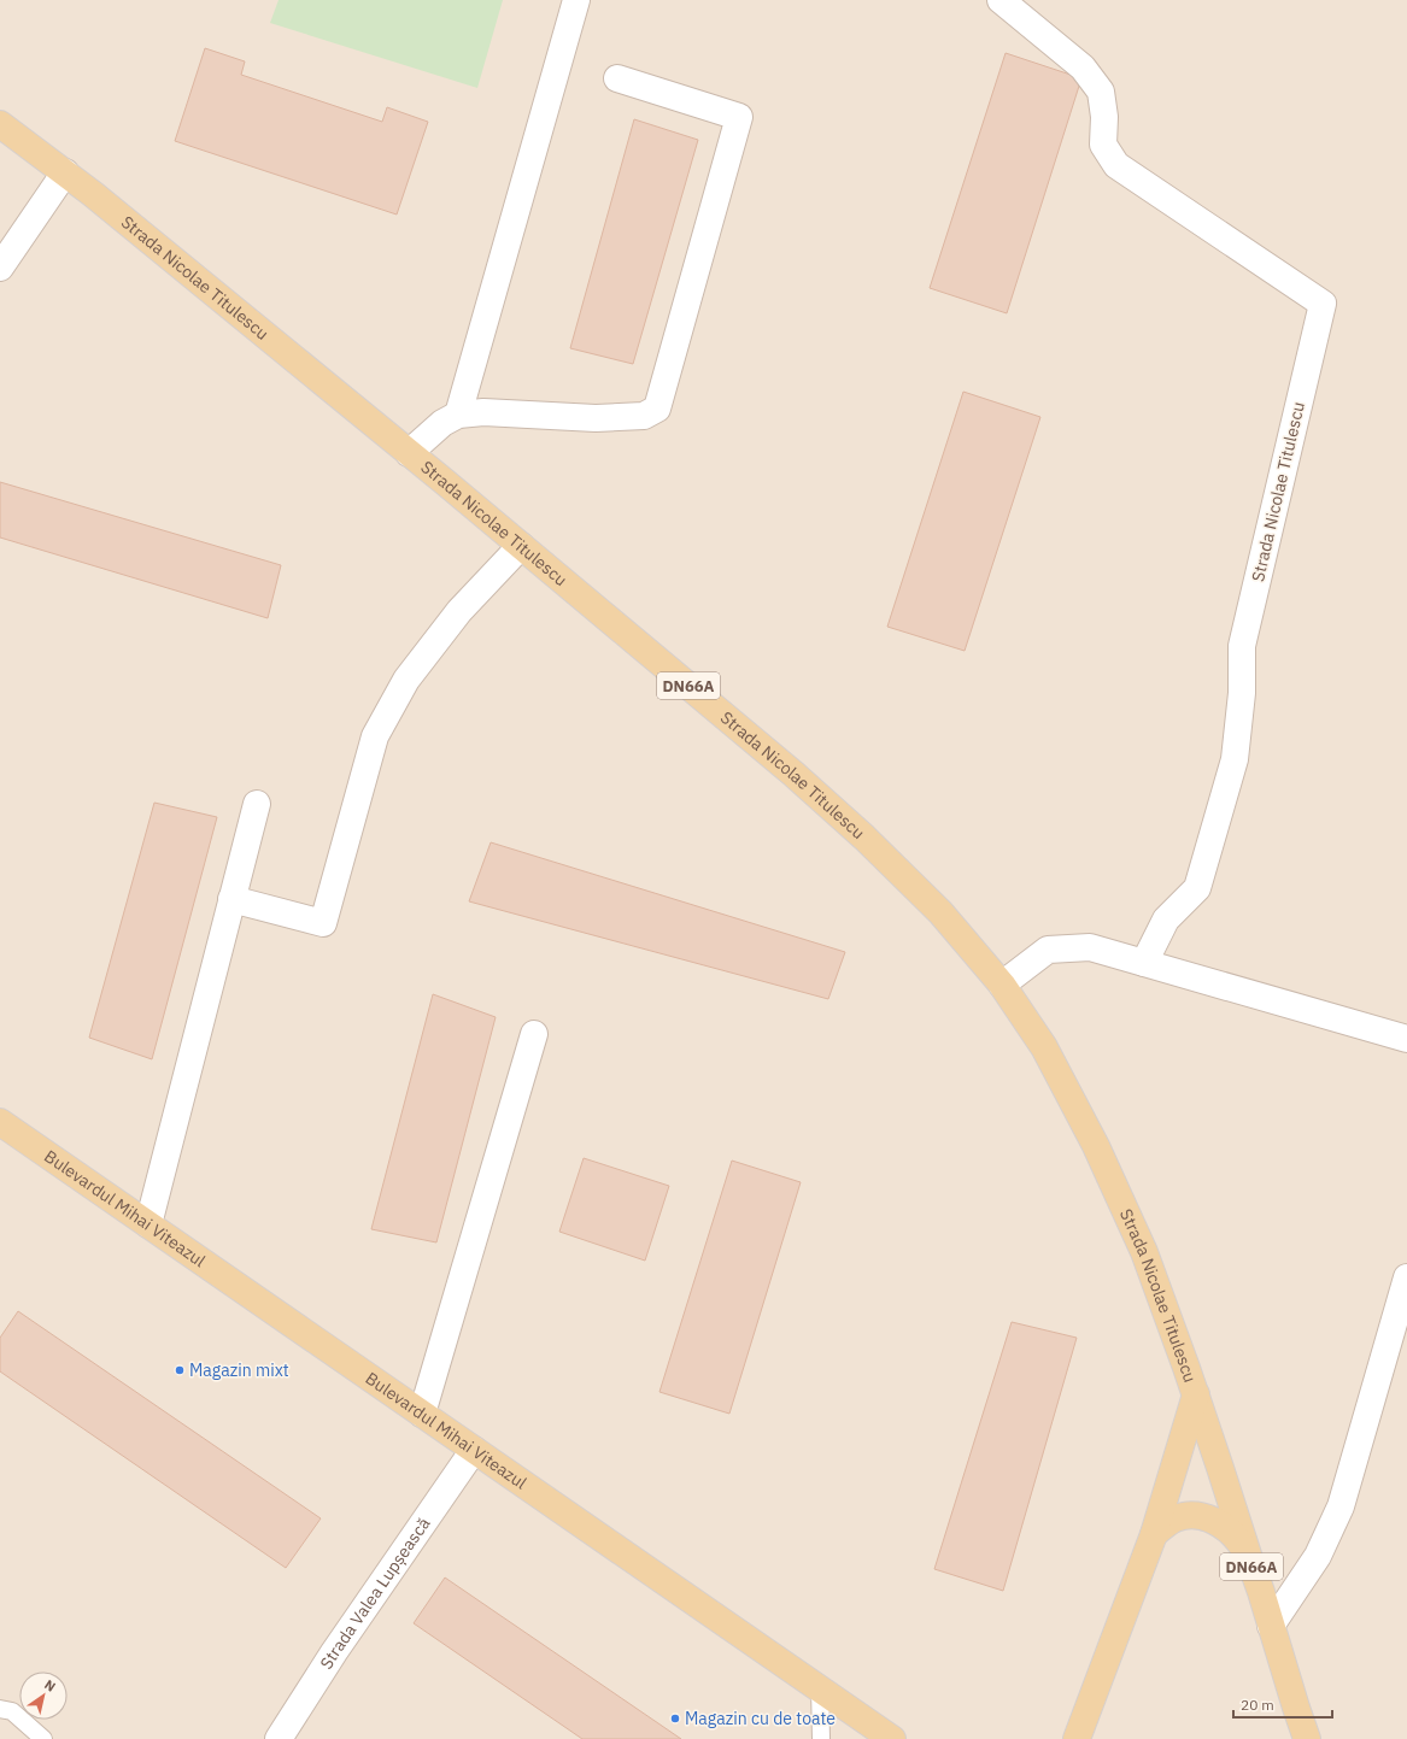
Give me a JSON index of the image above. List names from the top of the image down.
{
  "streets": {
    "main road": ["Strada Nicolae Titulescu", "DN66A", "Bulevardul Mihai Viteazul"],
    "street": ["Strada Valea Lupșească"]
  },
  "crossings": [
    ["Bulevardul Mihai Viteazul", "Strada Valea Lupșească"]
  ],
  "places": ["Magazin mixt", "Magazin cu de toate"],
  "scale_bar": "20 m",
  "north": "top right"
}
